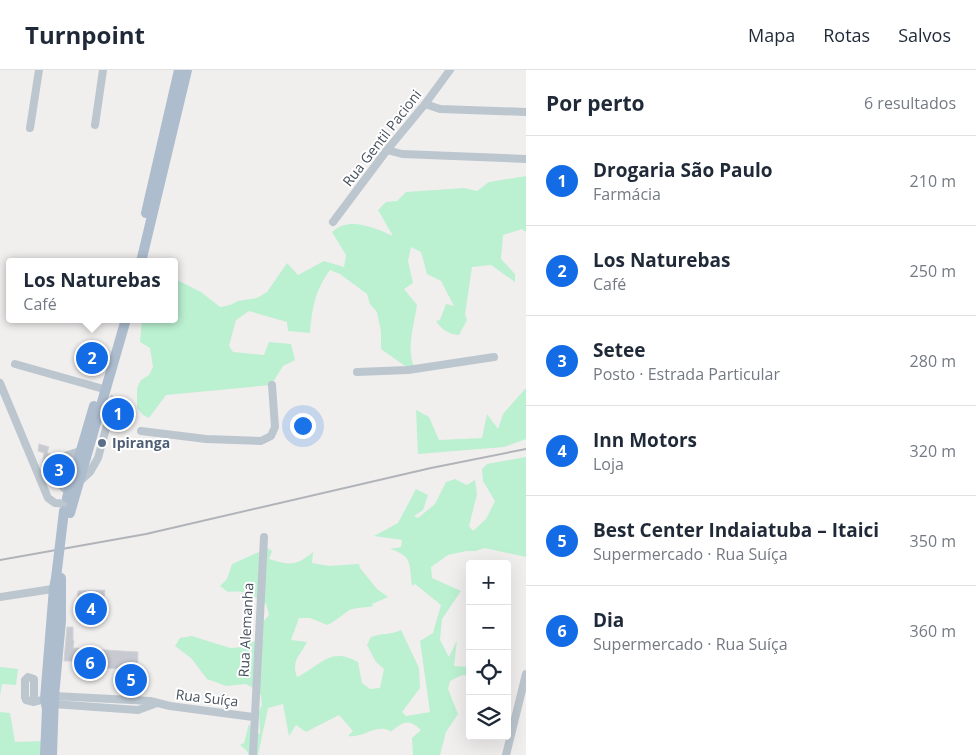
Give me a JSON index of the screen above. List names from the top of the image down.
{
  "streets": {
    "street": ["Rua Gentil Pacioni", "Rua Alemanha", "Rua Suíça"]
  },
  "crossings": [
    ["Rua Alemanha", "Rua Suíça"]
  ],
  "places": ["Ipiranga"],
  "page": {
    "header": "Turnpoint",
    "nav": ["Mapa", "Rotas", "Salvos"],
    "heading": ["Por perto", "6 resultados"],
    "list": [
      {
        "mark": "1",
        "name": "Drogaria São Paulo",
        "note": "Farmácia",
        "value": "210 m"
      },
      {
        "mark": "2",
        "name": "Los Naturebas",
        "note": "Café",
        "value": "250 m"
      },
      {
        "mark": "3",
        "name": "Setee",
        "note": "Posto · Estrada Particular",
        "value": "280 m"
      },
      {
        "mark": "4",
        "name": "Inn Motors",
        "note": "Loja",
        "value": "320 m"
      },
      {
        "mark": "5",
        "name": "Best Center Indaiatuba – Itaici",
        "note": "Supermercado · Rua Suíça",
        "value": "350 m"
      },
      {
        "mark": "6",
        "name": "Dia",
        "note": "Supermercado · Rua Suíça",
        "value": "360 m"
      }
    ],
    "popup": ["Los Naturebas", "Café"],
    "pins": [
      "2",
      "1",
      "3",
      "4",
      "6",
      "5"
    ],
    "map_buttons": ["+", "−"]
  }
}
